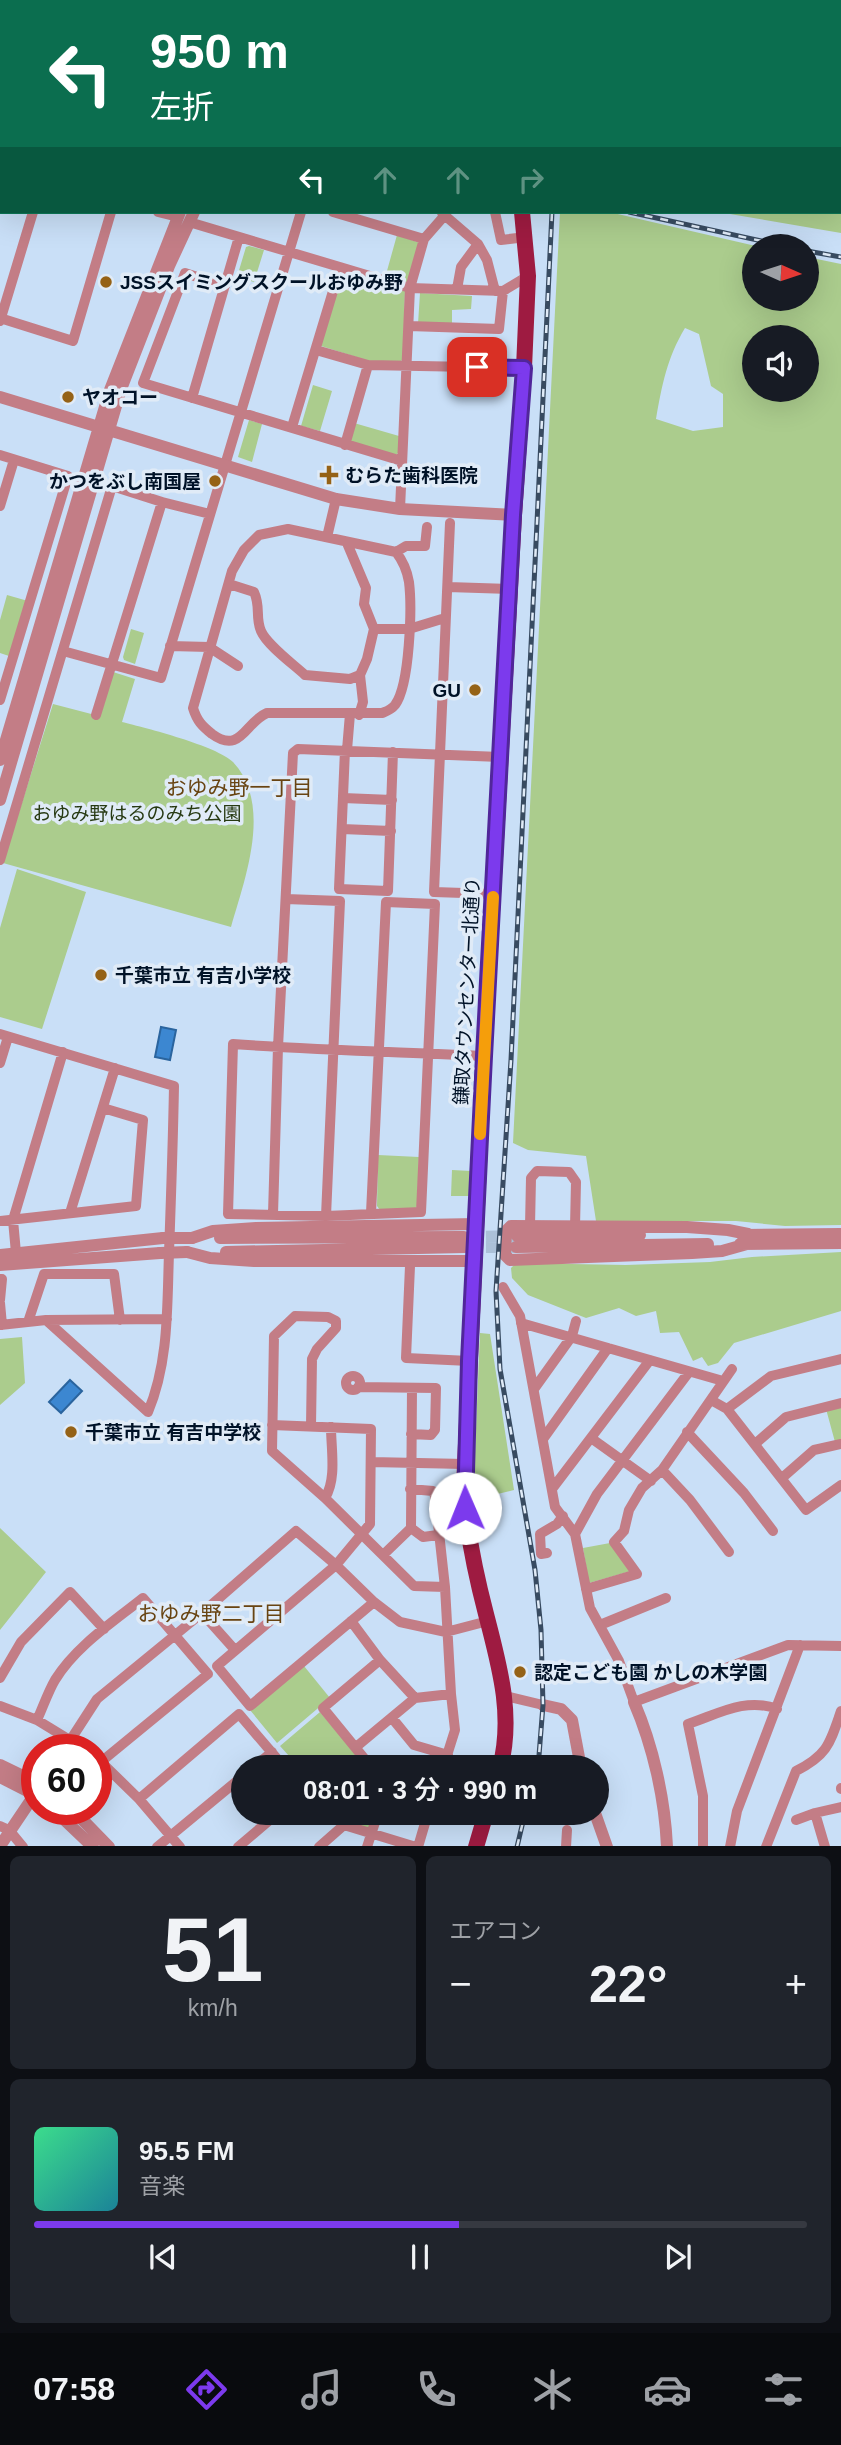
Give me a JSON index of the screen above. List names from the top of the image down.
{
  "streets": {
    "main road": ["鎌取タウンセンター北通り"]
  },
  "districts": ["おゆみ野一丁目", "おゆみ野二丁目"],
  "parks": ["おゆみ野はるのみち公園"],
  "places": {
    "other": [
      "JSSスイミングスクールおゆみ野",
      "ヤオコー",
      "かつをぶし南国屋",
      "GU",
      "千葉市立 有吉小学校",
      "千葉市立 有吉中学校",
      "認定こども園 かしの木学園"
    ],
    "health": ["むらた歯科医院"]
  },
  "north": "right",
  "page": {
    "turn": ["950 m", "左折"],
    "limit": "60",
    "trip": "08:01 · 3 分 · 990 m",
    "tile": [
      ["51", "km/h"],
      "エアコン"
    ],
    "heat": ["−", "22°", "+"],
    "song": ["95.5 FM", "音楽"],
    "tabs": "07:58"
  }
}
